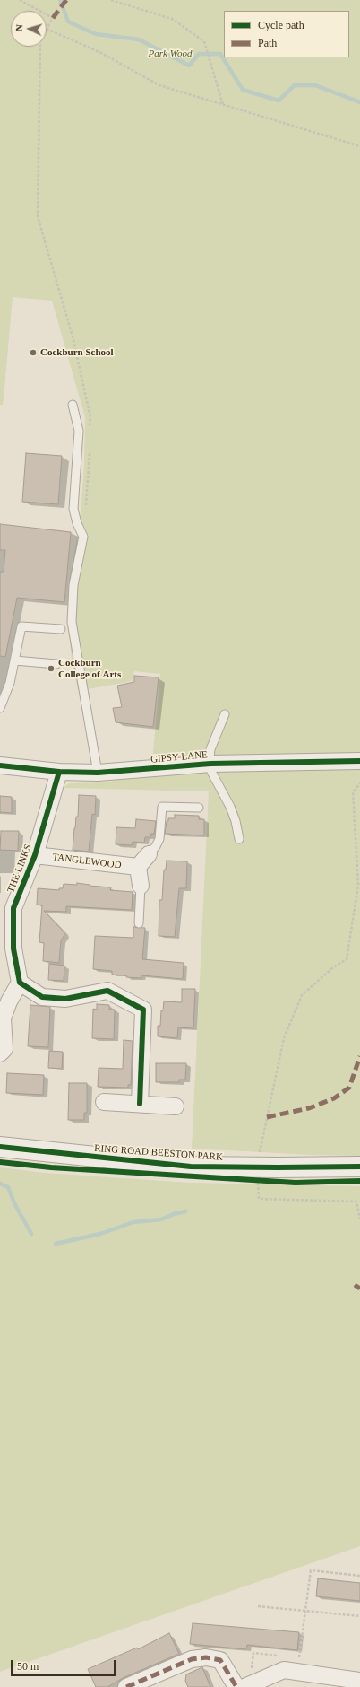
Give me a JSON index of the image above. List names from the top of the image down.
{
  "streets": {
    "street": [
      "GIPSY LANE",
      "TANGLEWOOD",
      "THE LINKS",
      "RING ROAD BEESTON PARK"
    ]
  },
  "crossings": [
    ["GIPSY LANE", "THE LINKS"],
    ["TANGLEWOOD", "THE LINKS"]
  ],
  "parks": ["Park Wood"],
  "places": ["Cockburn School", "Cockburn College of Arts"],
  "legend": ["Cycle path", "Path"],
  "scale_bar": "50 m",
  "north": "left"
}
